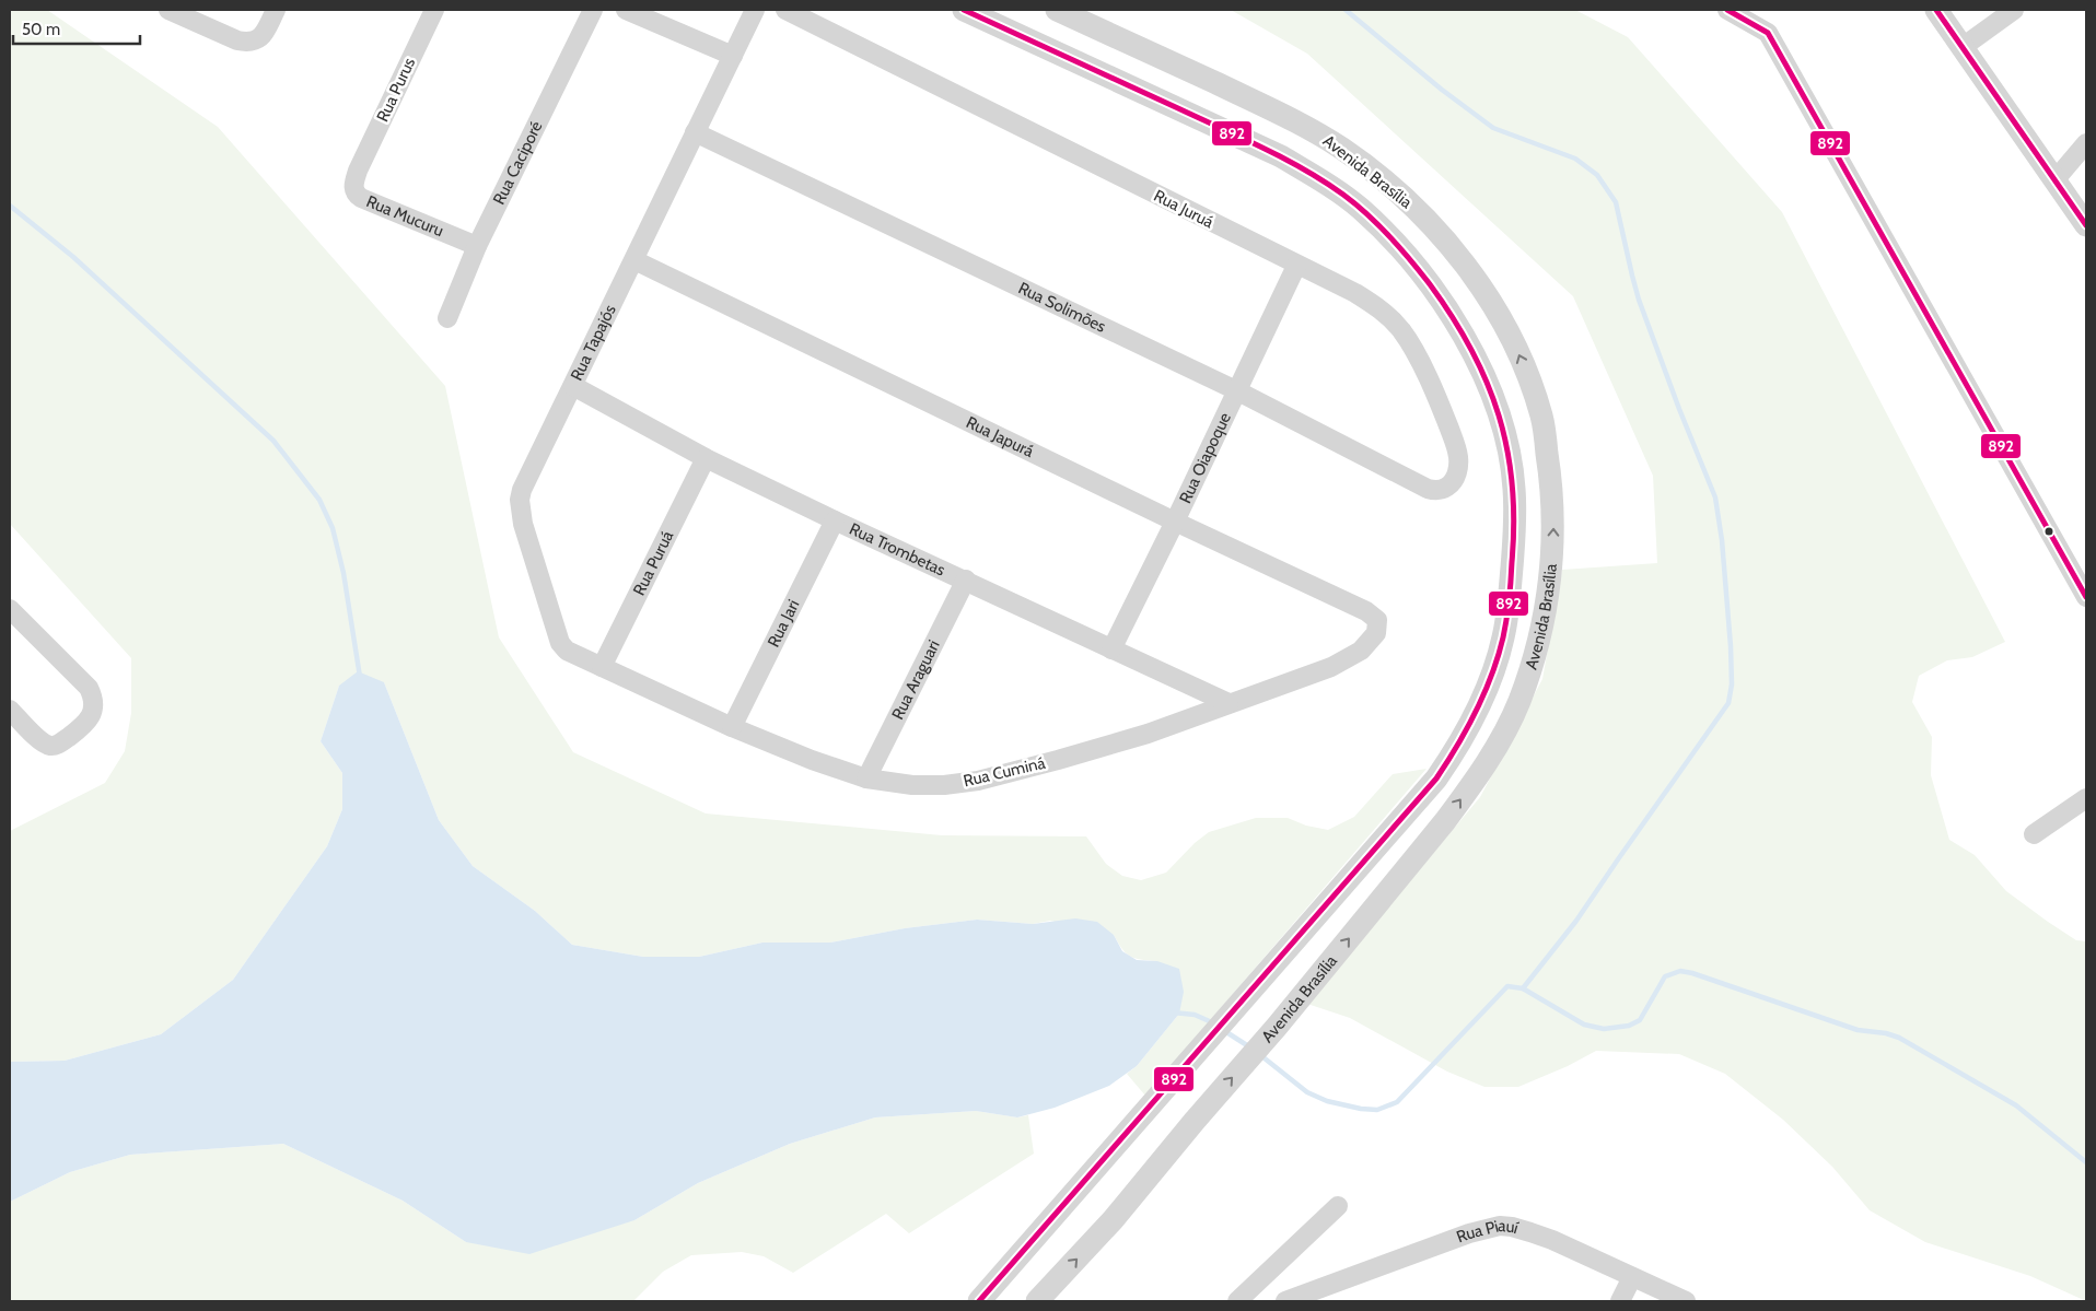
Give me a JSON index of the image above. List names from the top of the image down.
{
  "streets": {
    "street": [
      "Rua Purus",
      "Rua Caciporé",
      "Avenida Brasília",
      "Rua Juruá",
      "Rua Mucuru",
      "Rua Solimões",
      "Rua Tapajós",
      "Rua Japurá",
      "Rua Oiapoque",
      "Rua Trombetas",
      "Rua Puruá",
      "Rua Jari",
      "Rua Araguari",
      "Rua Cuminá",
      "Rua Piauí"
    ]
  },
  "crossings": [
    ["Rua Purus", "Rua Mucuru"],
    ["Rua Caciporé", "Rua Mucuru"],
    ["Rua Juruá", "Rua Solimões"],
    ["Rua Juruá", "Rua Oiapoque"],
    ["Rua Solimões", "Rua Tapajós"],
    ["Rua Solimões", "Rua Oiapoque"],
    ["Rua Tapajós", "Rua Japurá"],
    ["Rua Tapajós", "Rua Trombetas"],
    ["Rua Tapajós", "Rua Puruá"],
    ["Rua Tapajós", "Rua Cuminá"],
    ["Rua Japurá", "Rua Oiapoque"],
    ["Rua Japurá", "Rua Cuminá"],
    ["Rua Oiapoque", "Rua Trombetas"],
    ["Rua Trombetas", "Rua Puruá"],
    ["Rua Trombetas", "Rua Jari"],
    ["Rua Trombetas", "Rua Araguari"],
    ["Rua Trombetas", "Rua Cuminá"],
    ["Rua Puruá", "Rua Cuminá"],
    ["Rua Jari", "Rua Cuminá"],
    ["Rua Araguari", "Rua Cuminá"]
  ],
  "lines": ["transit line 892"],
  "scale_bar": "50 m"
}
